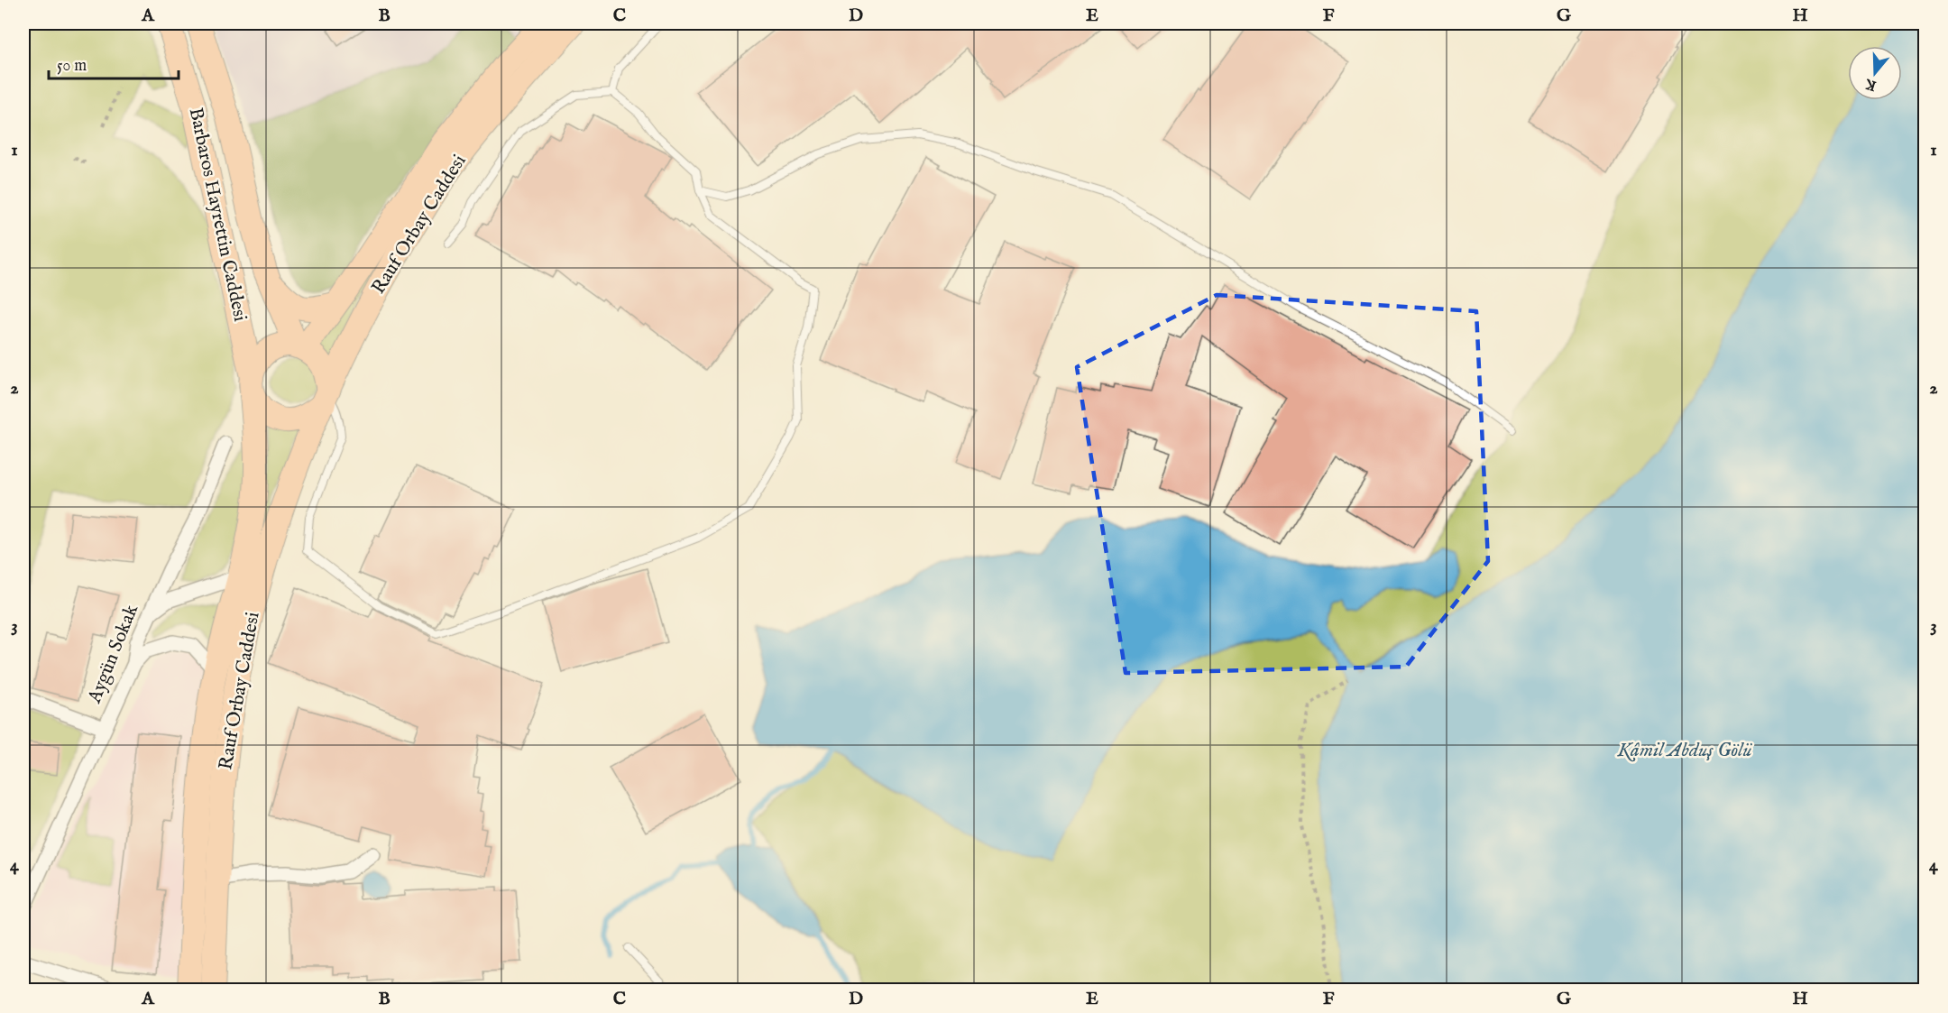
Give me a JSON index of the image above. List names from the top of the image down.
{
  "streets": {
    "main road": ["Barbaros Hayrettin Caddesi", "Rauf Orbay Caddesi"],
    "street": ["Aygün Sokak"]
  },
  "crossings": [
    ["Barbaros Hayrettin Caddesi", "Rauf Orbay Caddesi"]
  ],
  "water": ["Kâmil Abduş Gölü"],
  "scale_bar": "50 m",
  "north": "bottom",
  "grid": {
    "columns": [
      "A",
      "B",
      "C",
      "D",
      "E",
      "F",
      "G",
      "H"
    ],
    "rows": [
      "1",
      "2",
      "3",
      "4"
    ]
  }
}
